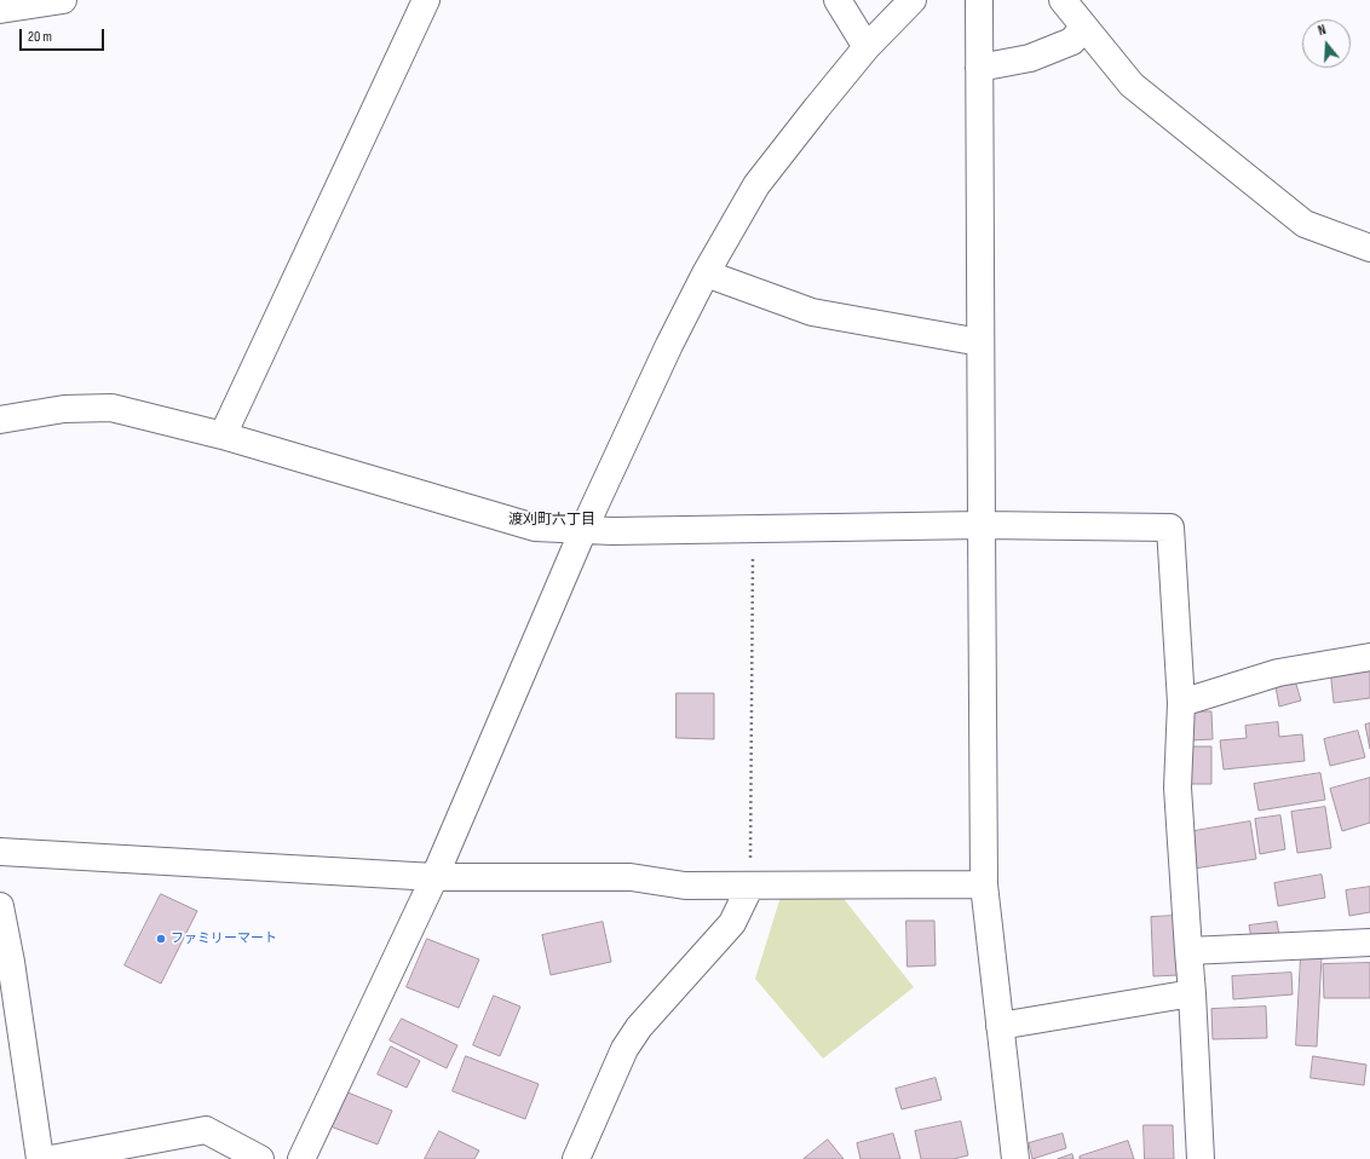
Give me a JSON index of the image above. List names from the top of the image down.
{
  "districts": ["渡刈町六丁目"],
  "places": ["ファミリーマート"],
  "scale_bar": "20 m",
  "north": "top"
}
